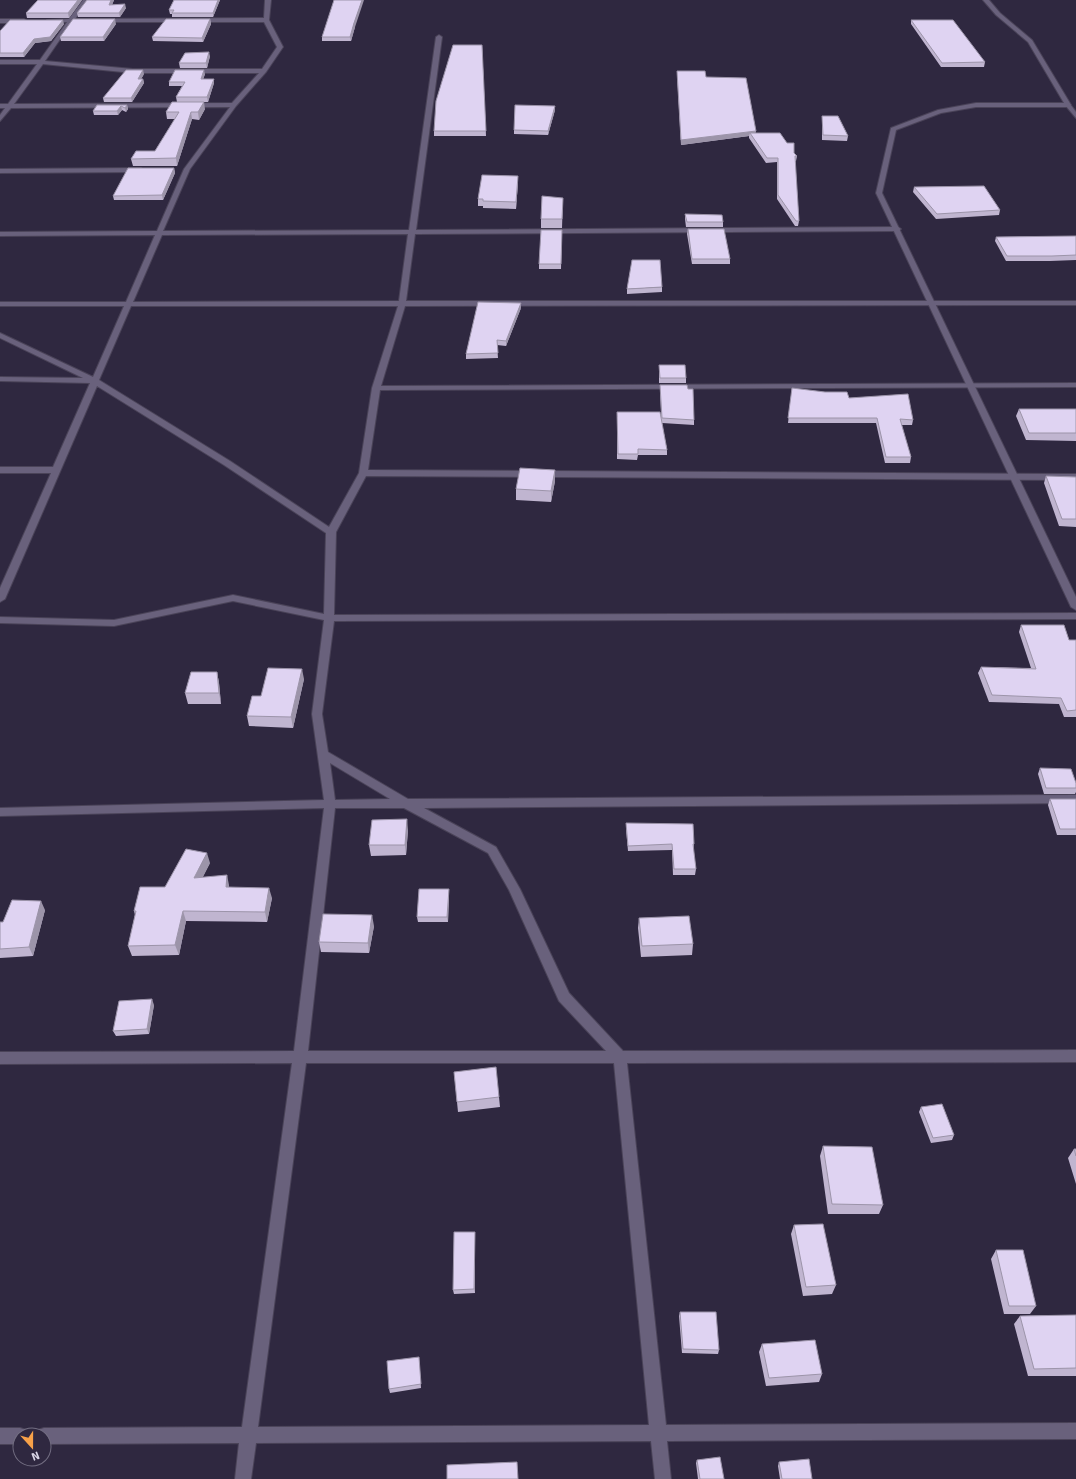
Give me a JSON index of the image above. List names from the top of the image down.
{
  "north": "bottom"
}
